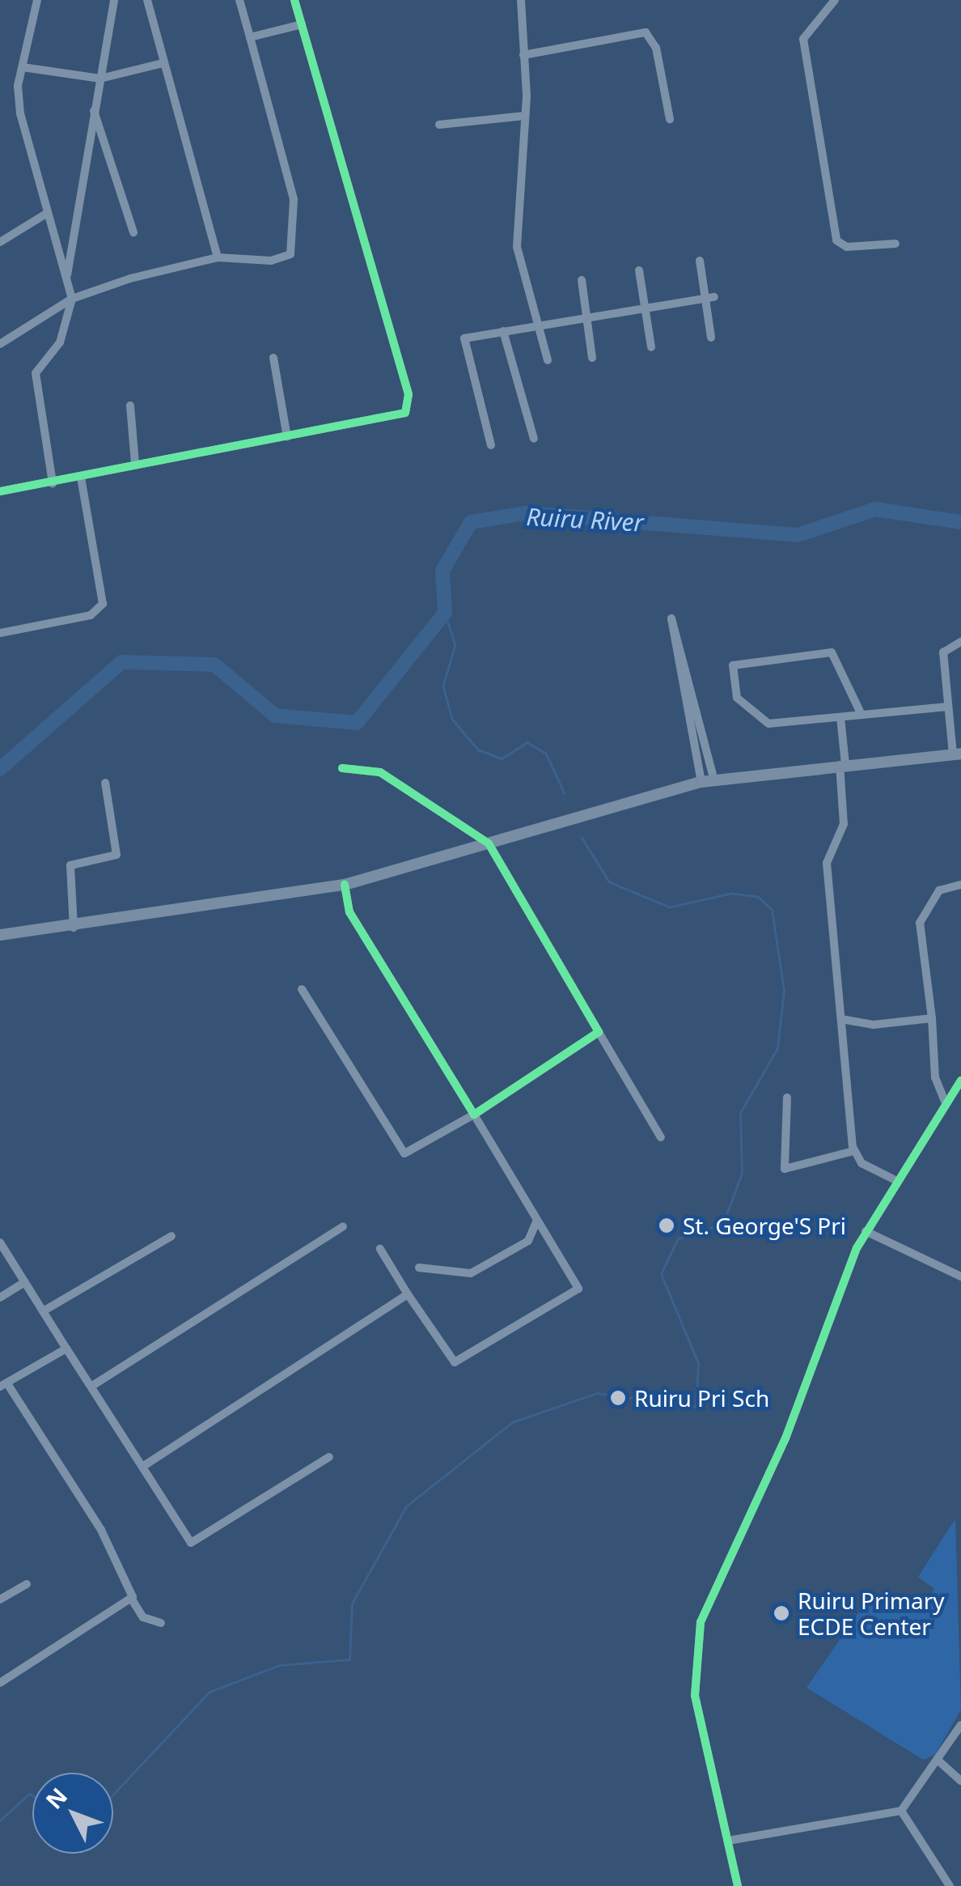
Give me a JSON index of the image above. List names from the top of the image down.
{
  "water": ["Ruiru River"],
  "places": ["St. George'S Pri", "Ruiru Pri Sch", "Ruiru Primary ECDE Center"],
  "north": "top left"
}
